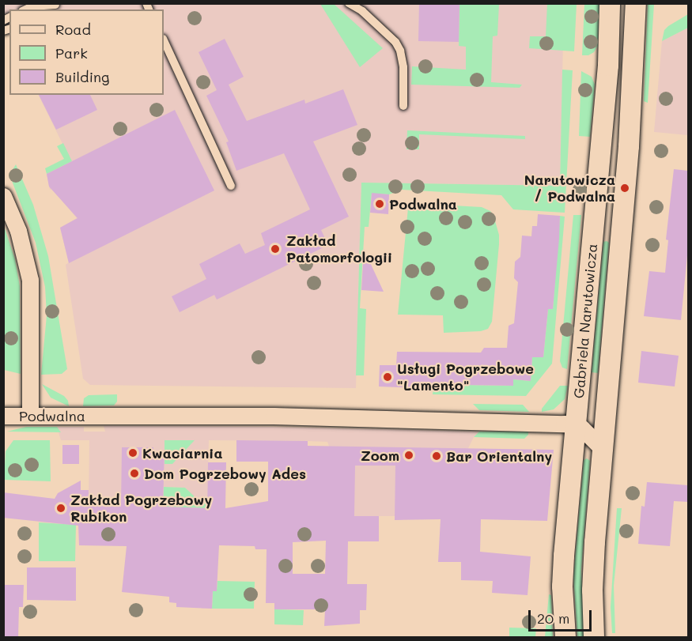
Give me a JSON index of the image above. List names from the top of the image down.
{
  "streets": {
    "street": ["Gabriela Narutowicza", "Podwalna"]
  },
  "crossings": [
    ["Gabriela Narutowicza", "Podwalna"]
  ],
  "places": [
    "Narutowicza / Podwalna",
    "Podwalna",
    "Zakład Patomorfologii",
    "Usługi Pogrzebowe \"Lamento\"",
    "Kwaciarnia",
    "Zoom",
    "Bar Orientalny",
    "Dom Pogrzebowy Ades",
    "Zakład Pogrzebowy Rubikon"
  ],
  "legend": ["Road", "Park", "Building"],
  "scale_bar": "20 m"
}
